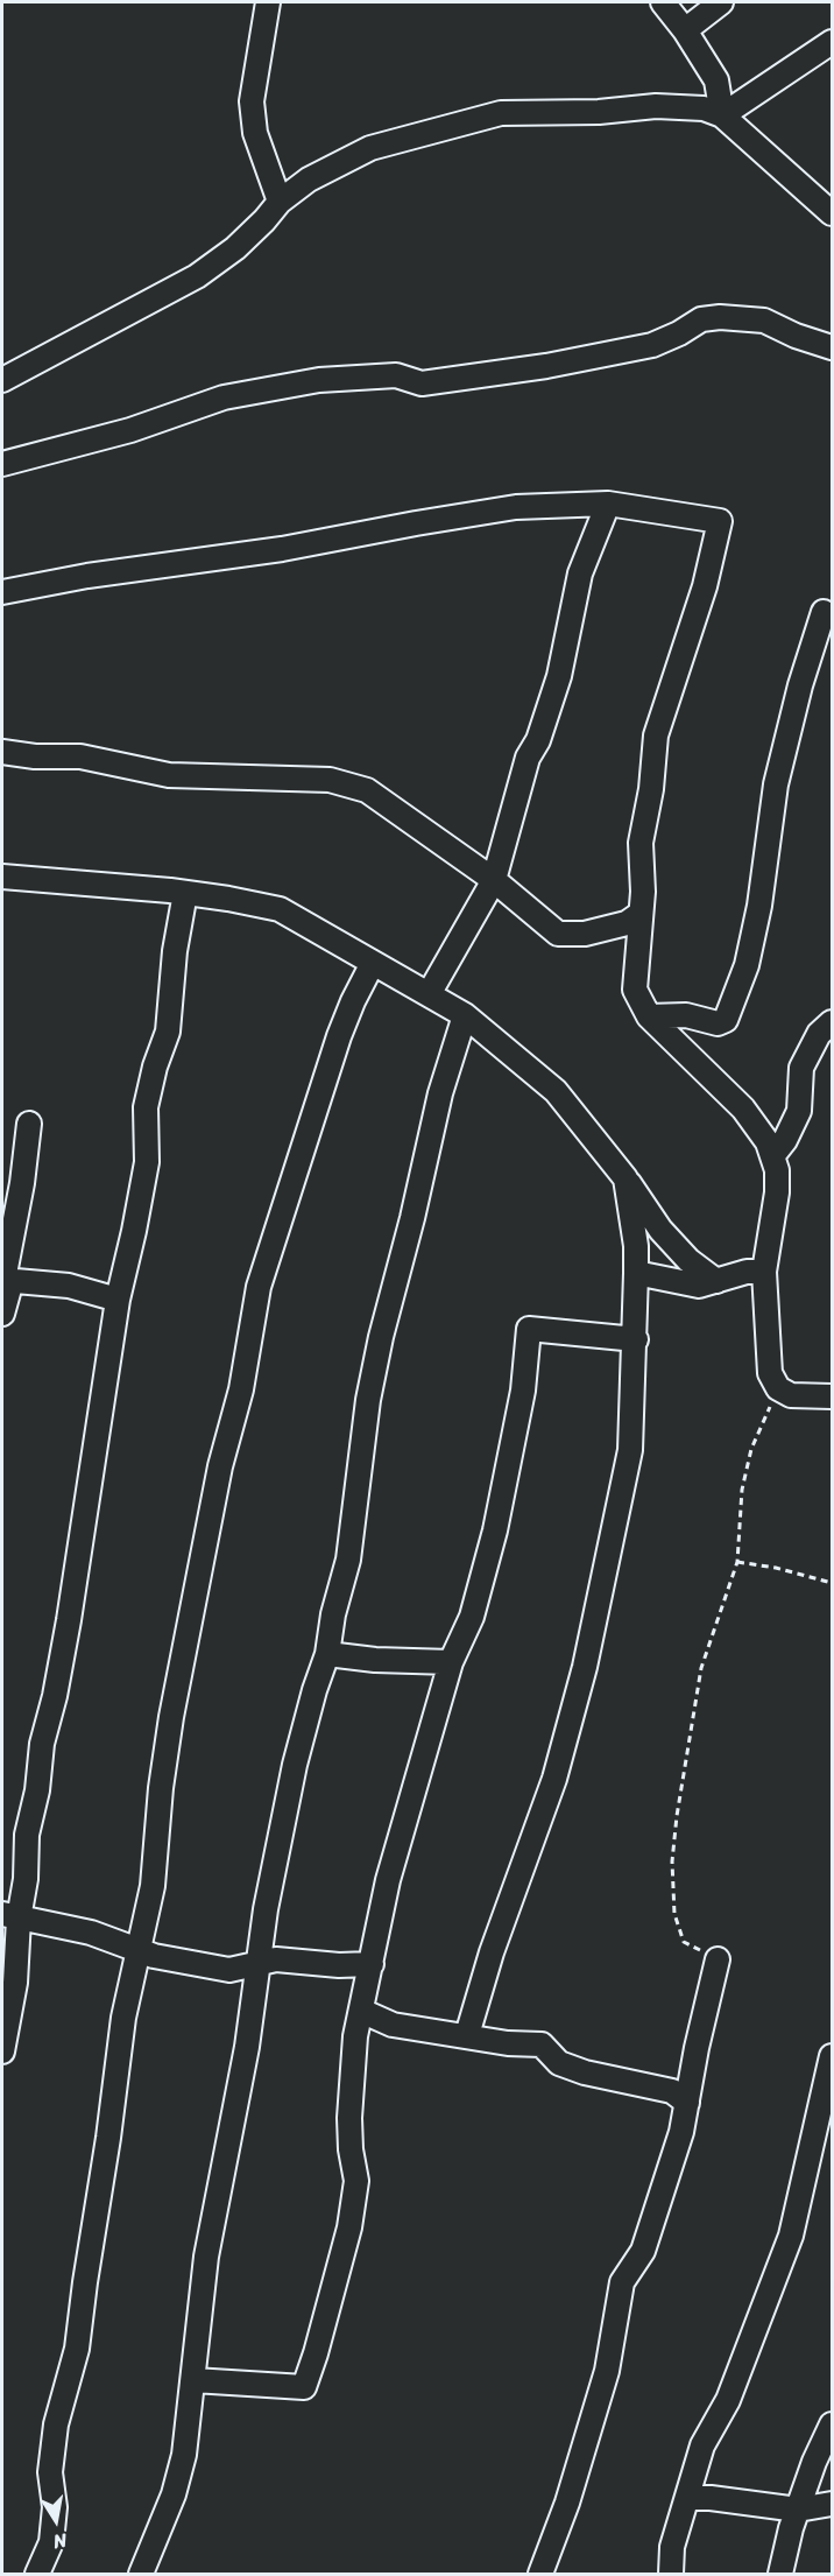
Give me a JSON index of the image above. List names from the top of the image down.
{
  "north": "bottom"
}
